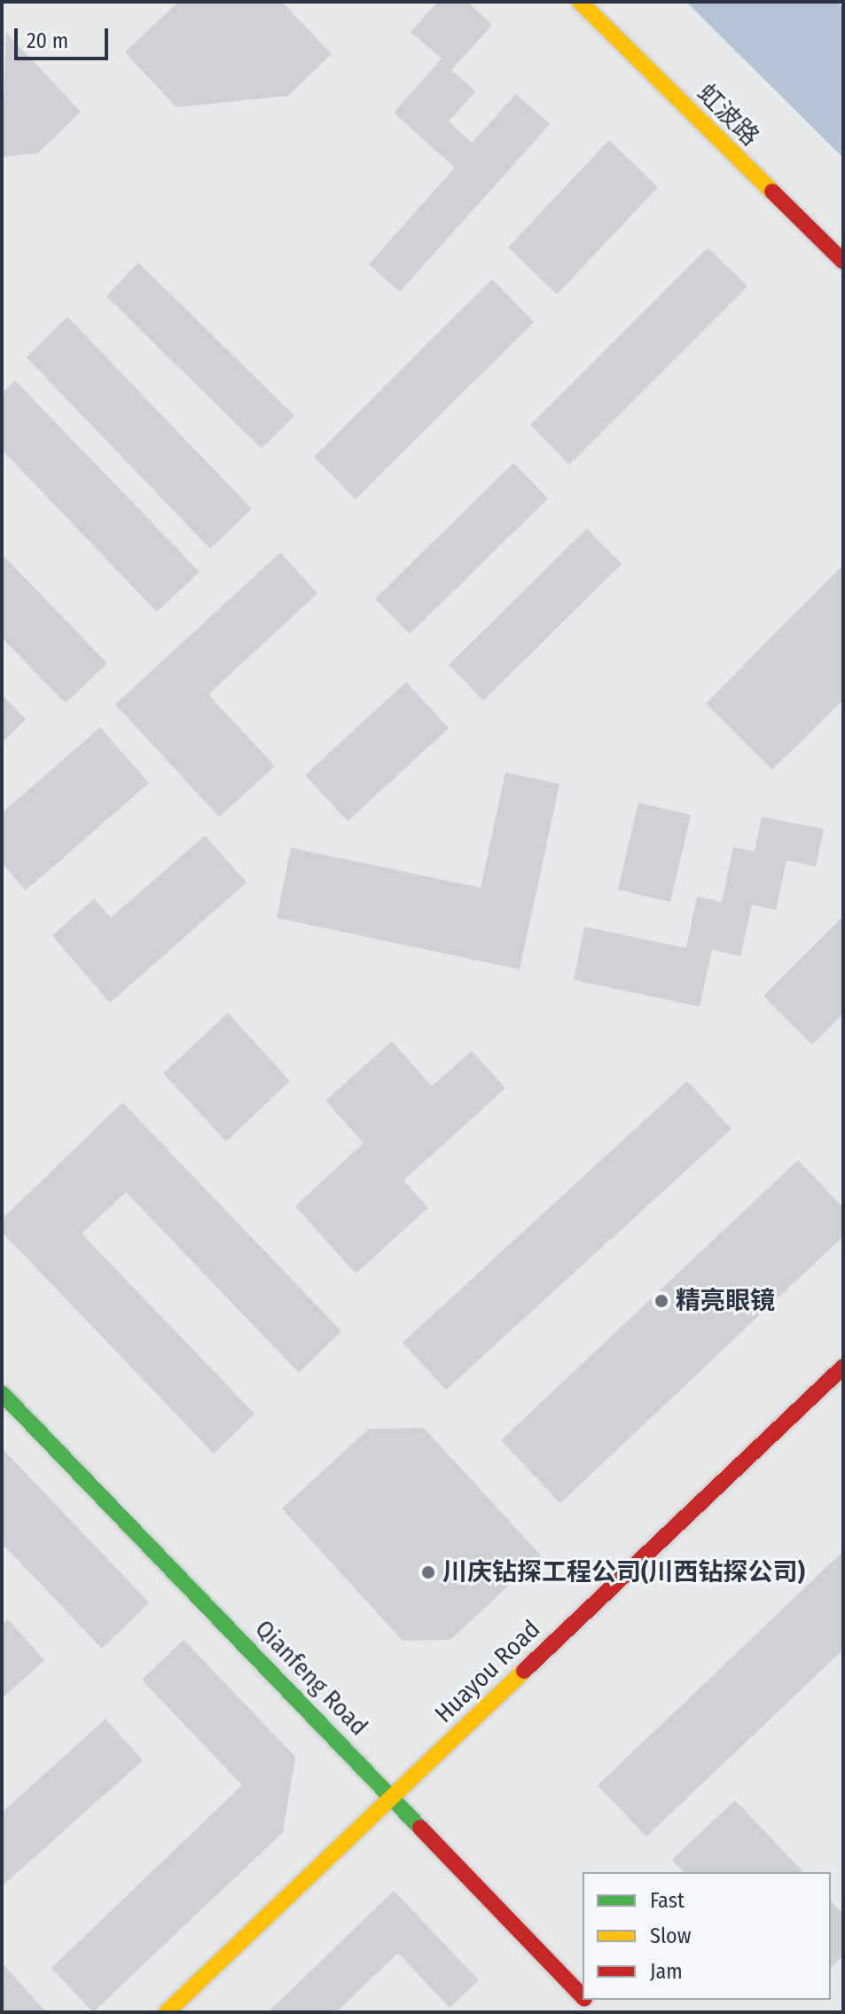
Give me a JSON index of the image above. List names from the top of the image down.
{
  "streets": {
    "street": ["虹波路", "Huayou Road", "Qianfeng Road"]
  },
  "crossings": [
    ["Huayou Road", "Qianfeng Road"]
  ],
  "places": ["精亮眼镜", "川庆钻探工程公司(川西钻探公司)"],
  "legend": ["Fast", "Slow", "Jam"],
  "scale_bar": "20 m"
}
